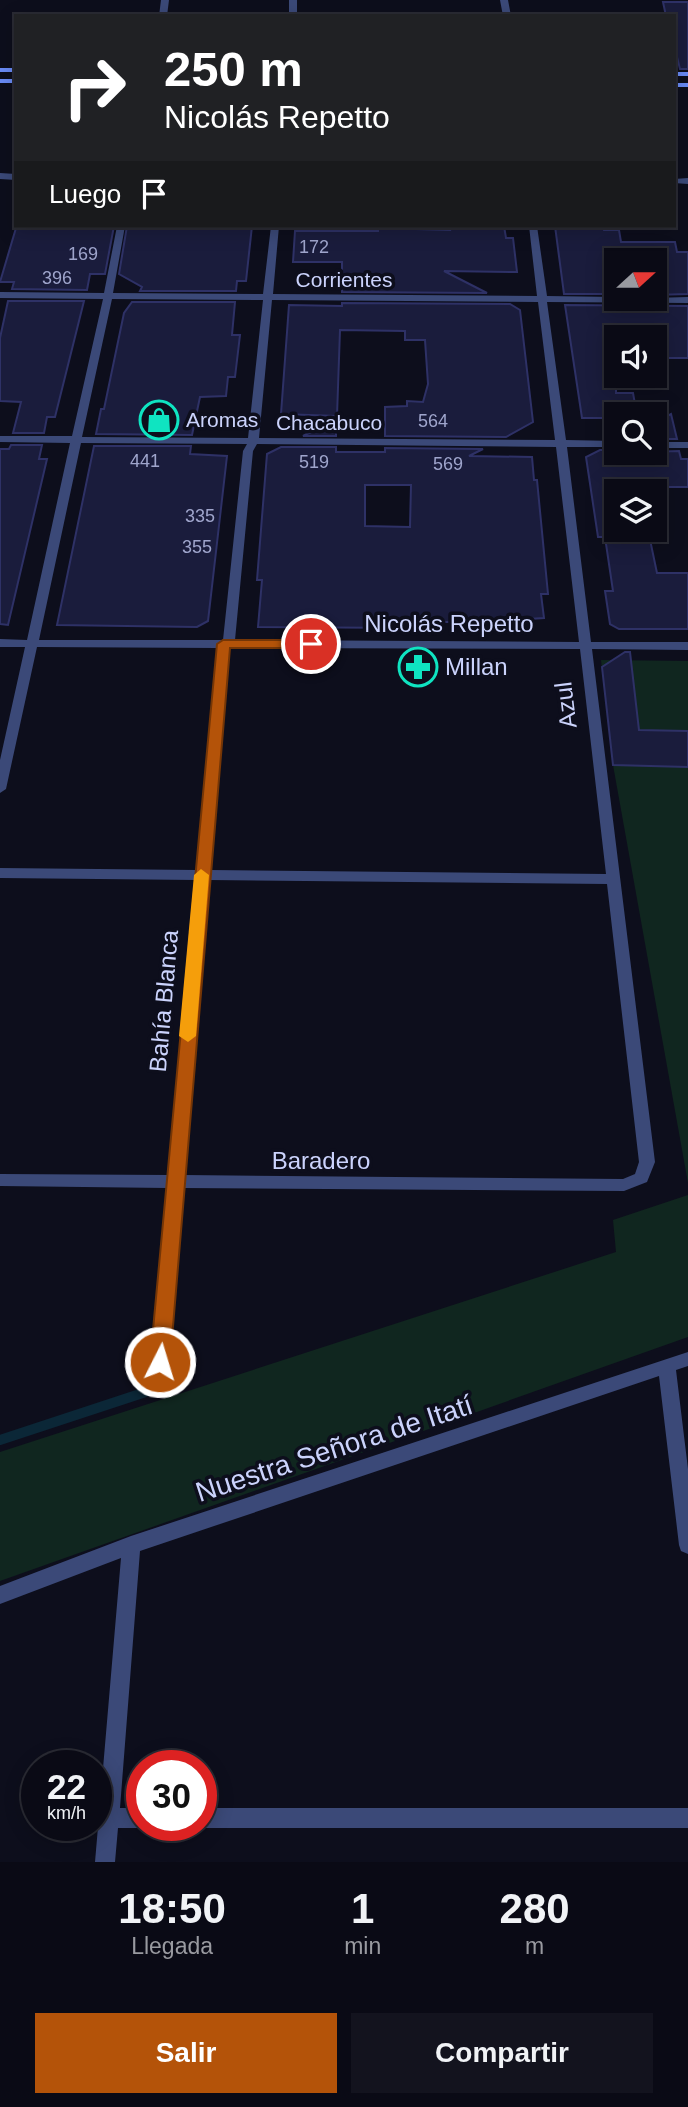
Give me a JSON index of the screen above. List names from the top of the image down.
{
  "streets": {
    "street": [
      "Corrientes",
      "Chacabuco",
      "Nicolás Repetto",
      "Azul",
      "Bahía Blanca",
      "Baradero",
      "Nuestra Señora de Itatí"
    ]
  },
  "crossings": [
    ["Corrientes", "Azul"],
    ["Corrientes", "Bahía Blanca"],
    ["Chacabuco", "Azul"],
    ["Chacabuco", "Bahía Blanca"],
    ["Nicolás Repetto", "Azul"],
    ["Nicolás Repetto", "Bahía Blanca"],
    ["Azul", "Baradero"],
    ["Bahía Blanca", "Baradero"]
  ],
  "places": {
    "shop": ["Aromas"],
    "pharmacy": ["Millan"]
  },
  "house_numbers": [
    "172",
    "169",
    "396",
    "564",
    "441",
    "519",
    "569",
    "335",
    "355"
  ],
  "north": "right",
  "page": {
    "turn": ["250 m", "Nicolás Repetto"],
    "then": "Luego",
    "speed": "22 km/h",
    "limit": "30",
    "eta": [
      "18:50",
      "Llegada",
      "1",
      "min",
      "280",
      "m"
    ],
    "buttons": ["Salir", "Compartir"]
  }
}
